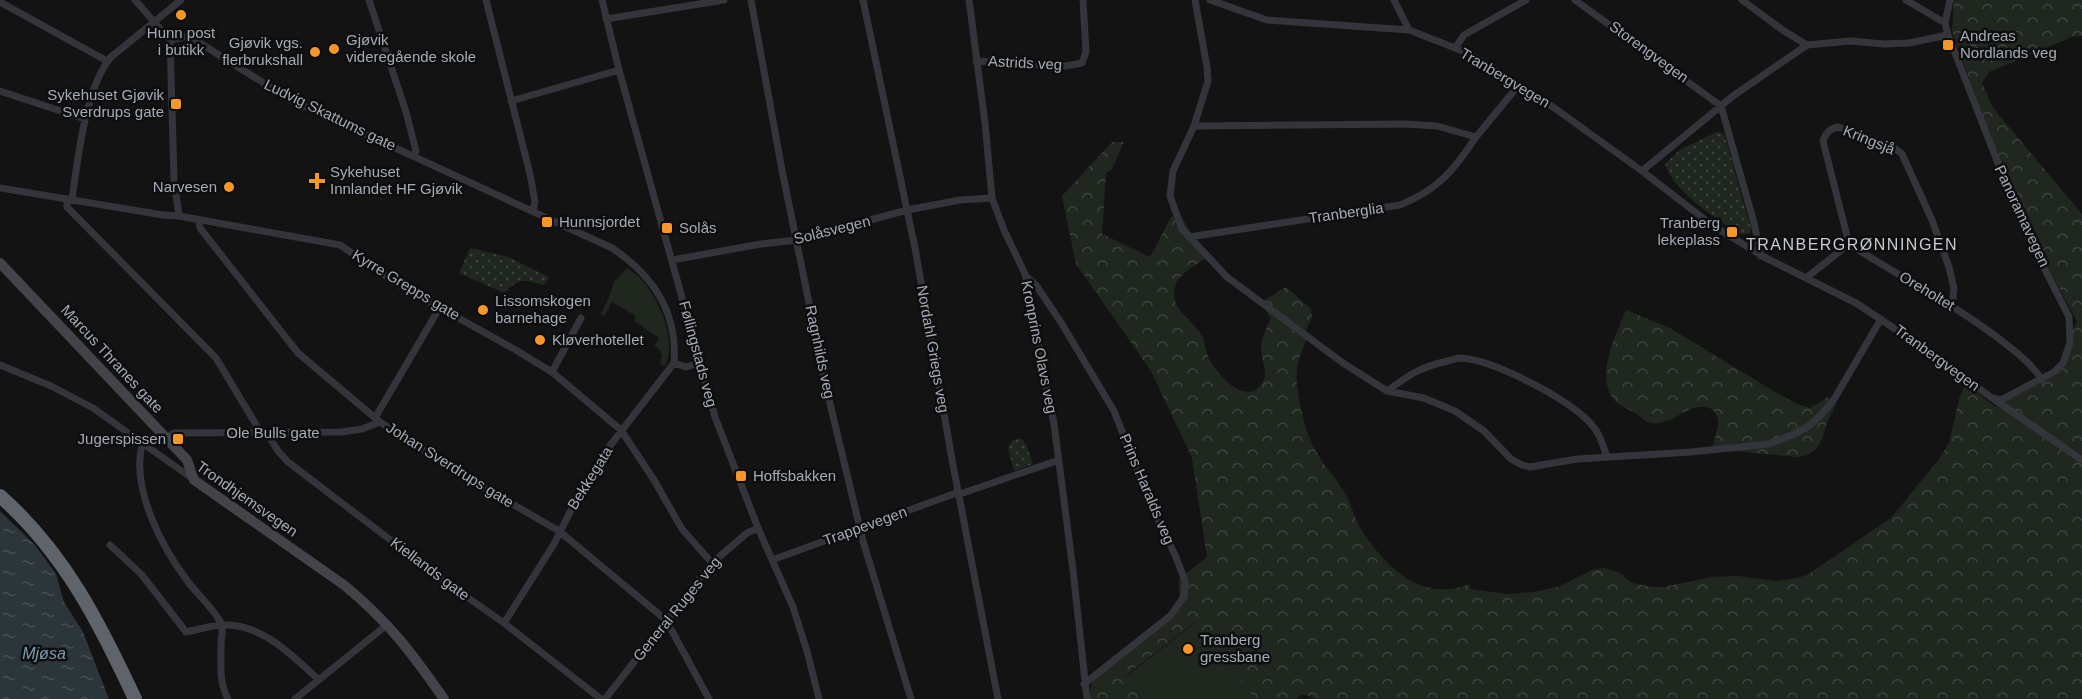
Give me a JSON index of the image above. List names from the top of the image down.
{
  "streets": {
    "main road": ["Marcus Thranes gate", "Trondhjemsvegen"],
    "street": [
      "Storengvegen",
      "Astrids veg",
      "Tranbergvegen",
      "Ludvig Skattums gate",
      "Kringsjå",
      "Tranberglia",
      "Panoramavegen",
      "Solåsvegen",
      "Kyrre Grepps gate",
      "Oreholtet",
      "Kronprins Olavs veg",
      "Nordahl Griegs veg",
      "Ragnhilds veg",
      "Føllingstads veg",
      "Ole Bulls gate",
      "Johan Sverdrups gate",
      "Bekkegata",
      "Prins Haralds veg",
      "Trappevegen",
      "Kiellands gate",
      "General Ruges veg"
    ]
  },
  "crossings": [
    ["Astrids veg", "Kronprins Olavs veg"],
    ["Tranbergvegen", "Tranberglia"],
    ["Tranbergvegen", "Panoramavegen"],
    ["Ludvig Skattums gate", "Bekkegata"],
    ["Kringsjå", "Oreholtet"],
    ["Panoramavegen", "Oreholtet"],
    ["Solåsvegen", "Kronprins Olavs veg"],
    ["Solåsvegen", "Nordahl Griegs veg"],
    ["Solåsvegen", "Ragnhilds veg"],
    ["Solåsvegen", "Føllingstads veg"],
    ["Kyrre Grepps gate", "Johan Sverdrups gate"],
    ["Kyrre Grepps gate", "Bekkegata"],
    ["Kyrre Grepps gate", "Kiellands gate"],
    ["Kyrre Grepps gate", "General Ruges veg"],
    ["Kronprins Olavs veg", "Prins Haralds veg"],
    ["Kronprins Olavs veg", "Trappevegen"],
    ["Nordahl Griegs veg", "Trappevegen"],
    ["Ragnhilds veg", "Trappevegen"],
    ["Føllingstads veg", "Trappevegen"],
    ["Føllingstads veg", "General Ruges veg"],
    ["Marcus Thranes gate", "Ole Bulls gate"],
    ["Marcus Thranes gate", "Trondhjemsvegen"],
    ["Ole Bulls gate", "Johan Sverdrups gate"],
    ["Ole Bulls gate", "Kiellands gate"],
    ["Johan Sverdrups gate", "Bekkegata"],
    ["Johan Sverdrups gate", "General Ruges veg"],
    ["Bekkegata", "Kiellands gate"],
    ["Kiellands gate", "General Ruges veg"]
  ],
  "districts": ["TRANBERGRØNNINGEN"],
  "water": ["Mjøsa"],
  "places": {
    "other": [
      "Hunn post i butikk",
      "Gjøvik videregående skole",
      "Gjøvik vgs. flerbrukshall",
      "Narvesen",
      "Lissomskogen barnehage",
      "Kløverhotellet",
      "Tranberg gressbane"
    ],
    "transit": [
      "Andreas Nordlands veg",
      "Sykehuset Gjøvik Sverdrups gate",
      "Hunnsjordet",
      "Solås",
      "Tranberg lekeplass",
      "Jugerspissen",
      "Hoffsbakken"
    ],
    "health": ["Sykehuset Innlandet HF Gjøvik"]
  }
}
